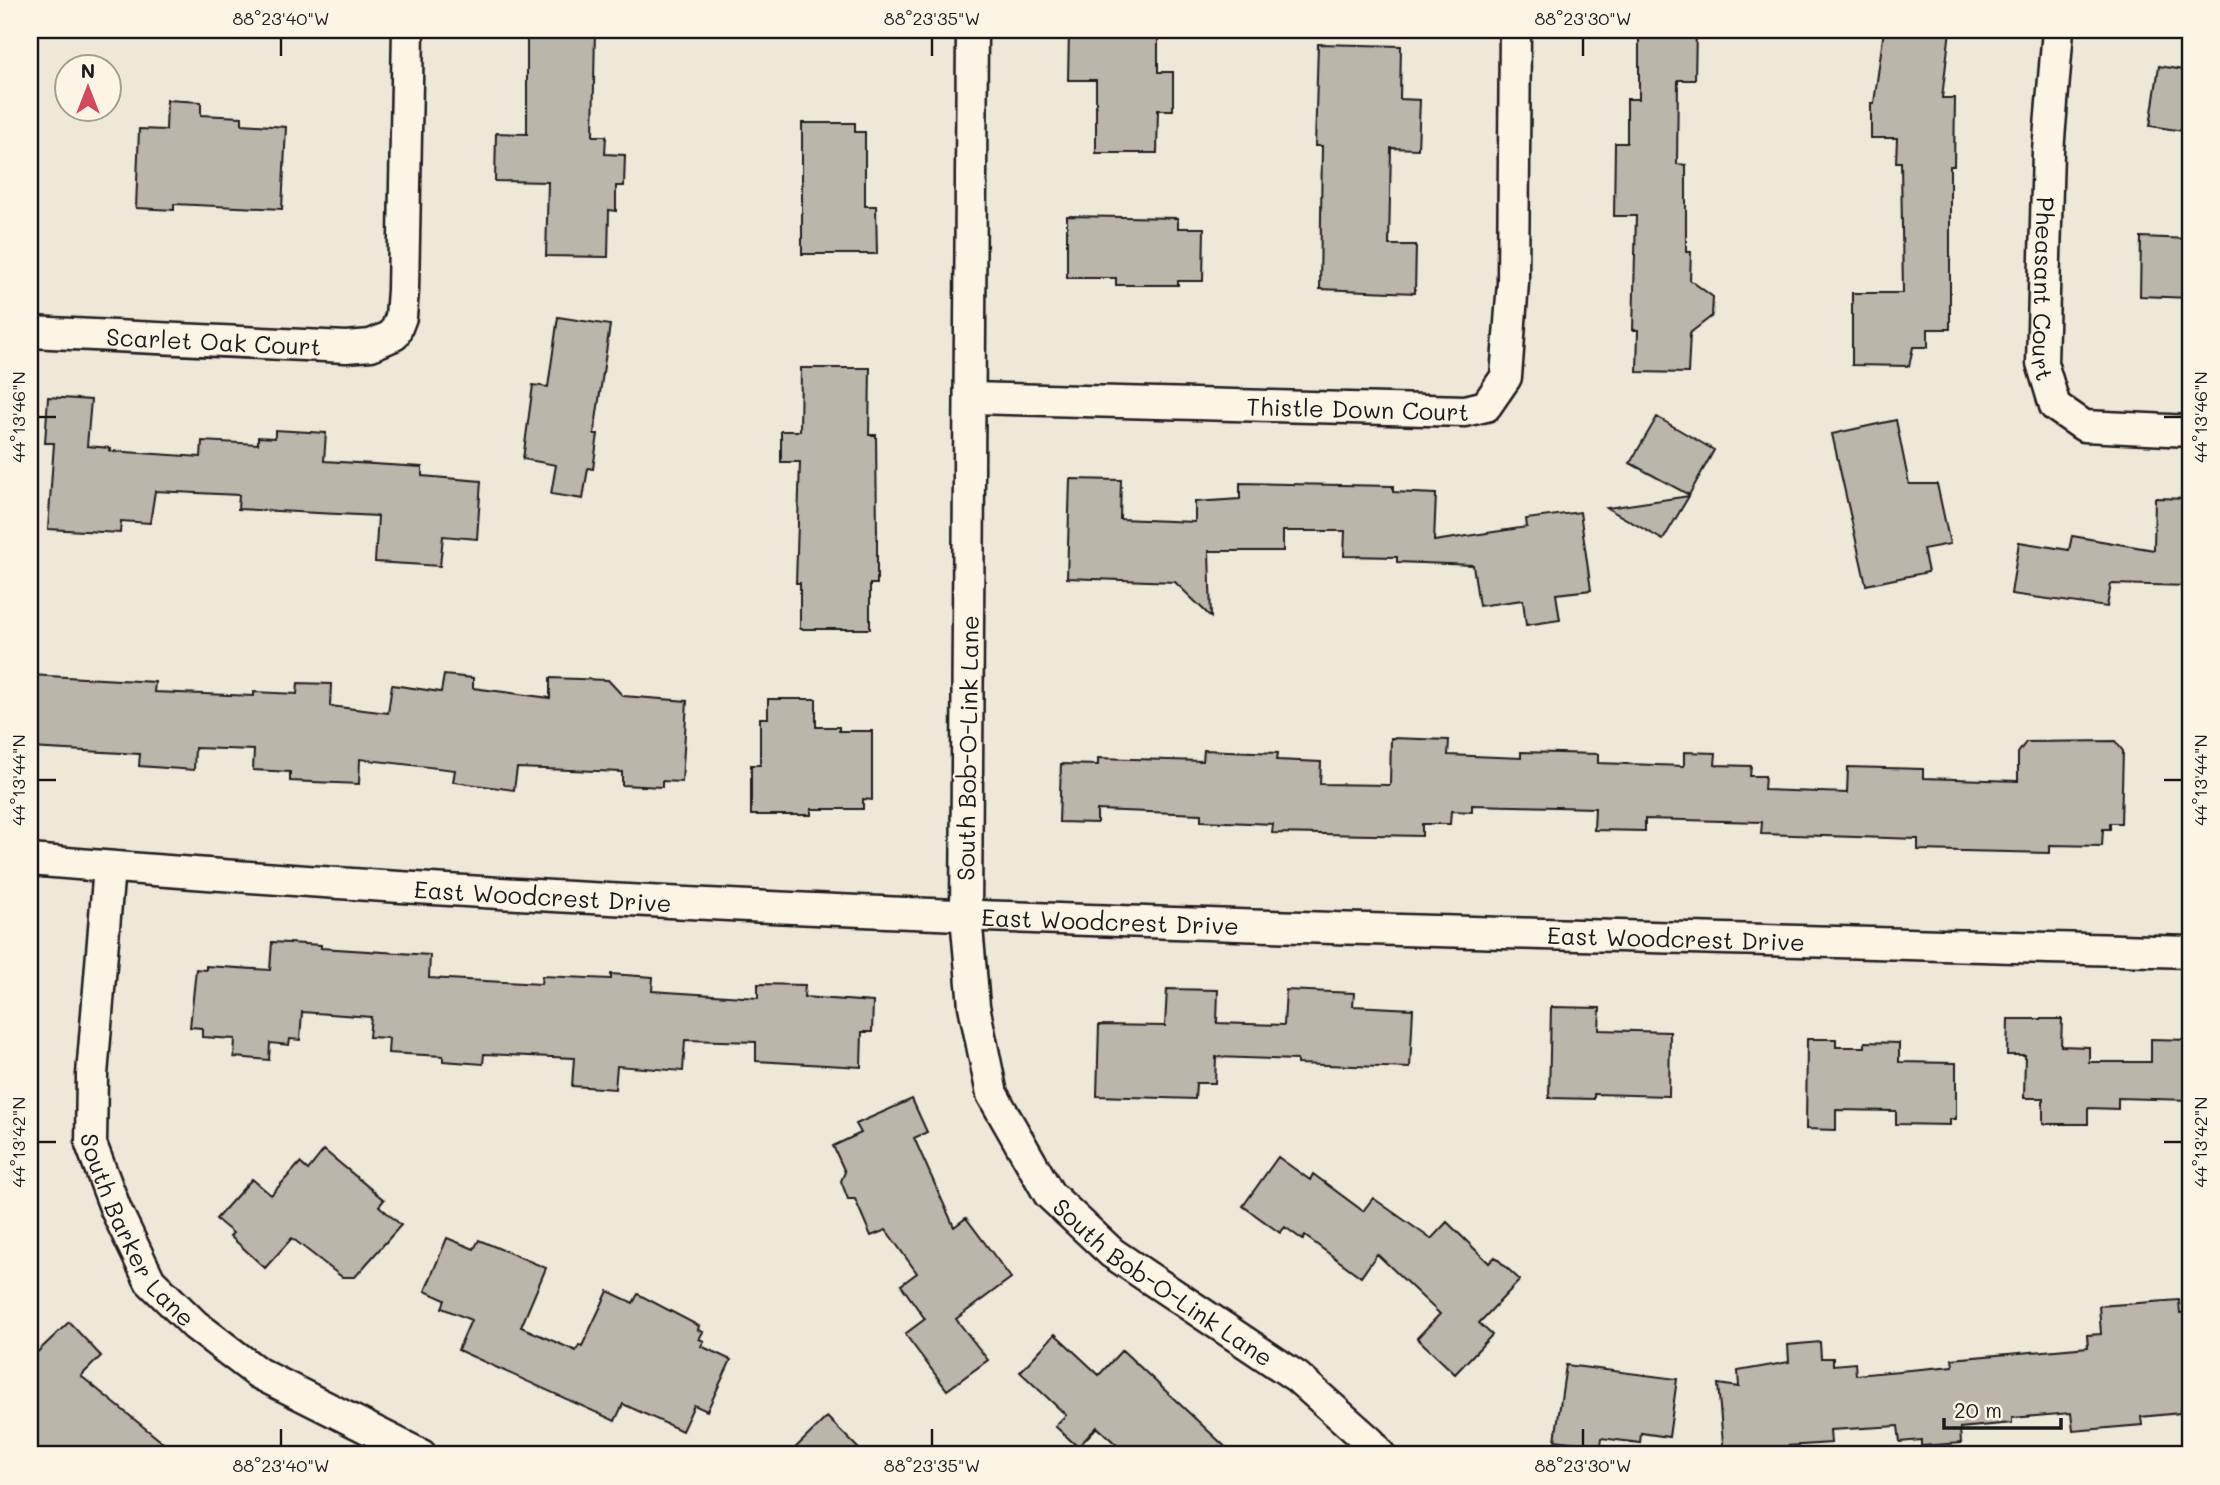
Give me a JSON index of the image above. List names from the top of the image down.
{
  "streets": {
    "street": [
      "Pheasant Court",
      "Scarlet Oak Court",
      "Thistle Down Court",
      "South Bob-O-Link Lane",
      "East Woodcrest Drive",
      "South Barker Lane"
    ]
  },
  "crossings": [
    ["Thistle Down Court", "South Bob-O-Link Lane"],
    ["South Bob-O-Link Lane", "East Woodcrest Drive"],
    ["East Woodcrest Drive", "South Barker Lane"]
  ],
  "scale_bar": "20 m",
  "north": "top",
  "coordinates": [
    "88°23'40\"W",
    "88°23'35\"W",
    "88°23'30\"W",
    "44°13'46\"N",
    "44°13'44\"N",
    "44°13'42\"N"
  ]
}
